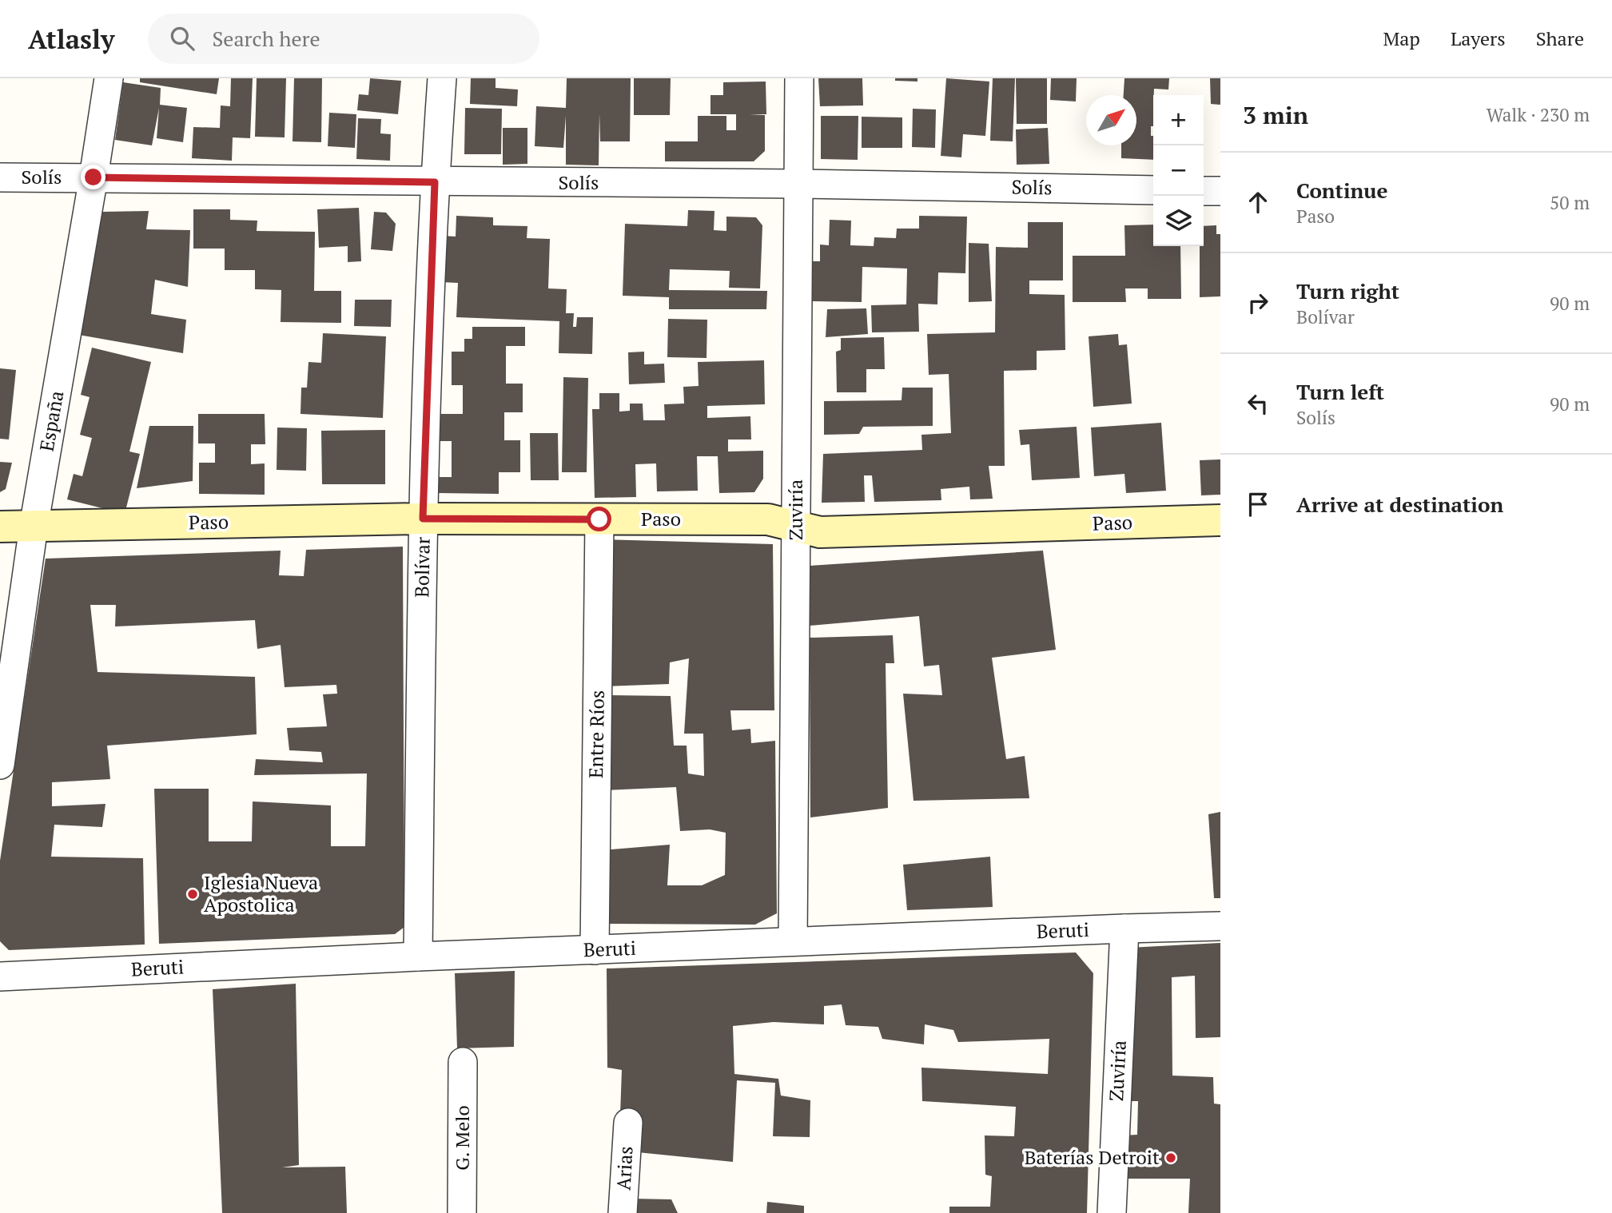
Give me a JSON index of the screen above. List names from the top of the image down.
{
  "streets": {
    "street": [
      "Solís",
      "España",
      "Zuviría",
      "Paso",
      "Bolívar",
      "Entre Ríos",
      "Beruti",
      "G. Melo",
      "Arias"
    ]
  },
  "crossings": [
    ["Solís", "España"],
    ["Solís", "Zuviría"],
    ["Solís", "Bolívar"],
    ["España", "Paso"],
    ["Zuviría", "Paso"],
    ["Zuviría", "Beruti"],
    ["Paso", "Bolívar"],
    ["Paso", "Entre Ríos"],
    ["Bolívar", "Beruti"],
    ["Entre Ríos", "Beruti"]
  ],
  "places": ["Iglesia Nueva Apostolica", "Baterías Detroit"],
  "north": "top right",
  "page": {
    "header": "Atlasly",
    "search": "Search here",
    "nav": ["Map", "Layers", "Share"],
    "heading": ["3 min", "Walk · 230 m"],
    "map_buttons": ["+", "−"],
    "list": [
      ["Continue", "Paso", "50 m"],
      ["Turn right", "Bolívar", "90 m"],
      ["Turn left", "Solís", "90 m"],
      "Arrive at destination"
    ]
  }
}
